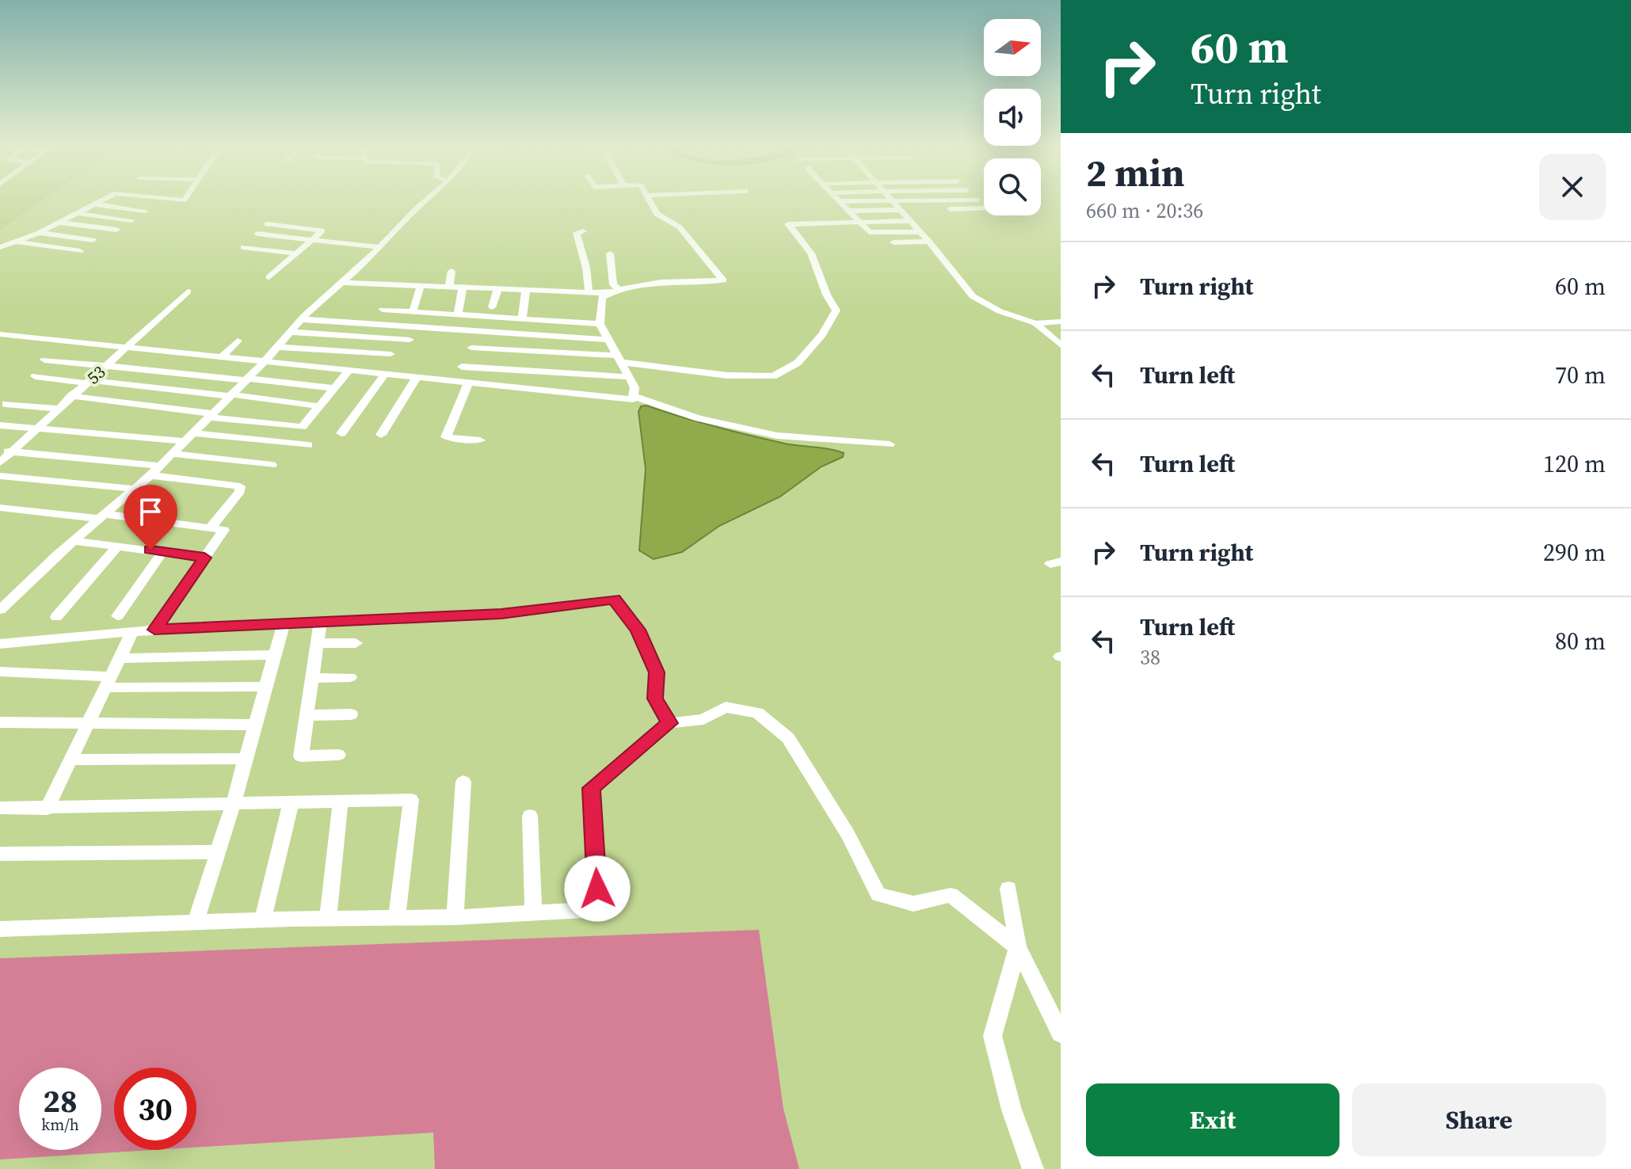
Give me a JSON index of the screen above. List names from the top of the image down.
{
  "streets": {
    "street": ["53"]
  },
  "north": "right",
  "page": {
    "turn": ["60 m", "Turn right"],
    "heading": ["2 min", "660 m · 20:36"],
    "list": [
      {
        "name": "Turn right",
        "value": "60 m"
      },
      {
        "name": "Turn left",
        "value": "70 m"
      },
      {
        "name": "Turn left",
        "value": "120 m"
      },
      {
        "name": "Turn right",
        "value": "290 m"
      },
      {
        "name": "Turn left",
        "note": "38",
        "value": "80 m"
      }
    ],
    "speed": "28 km/h",
    "limit": "30",
    "buttons": ["Exit", "Share"]
  }
}
